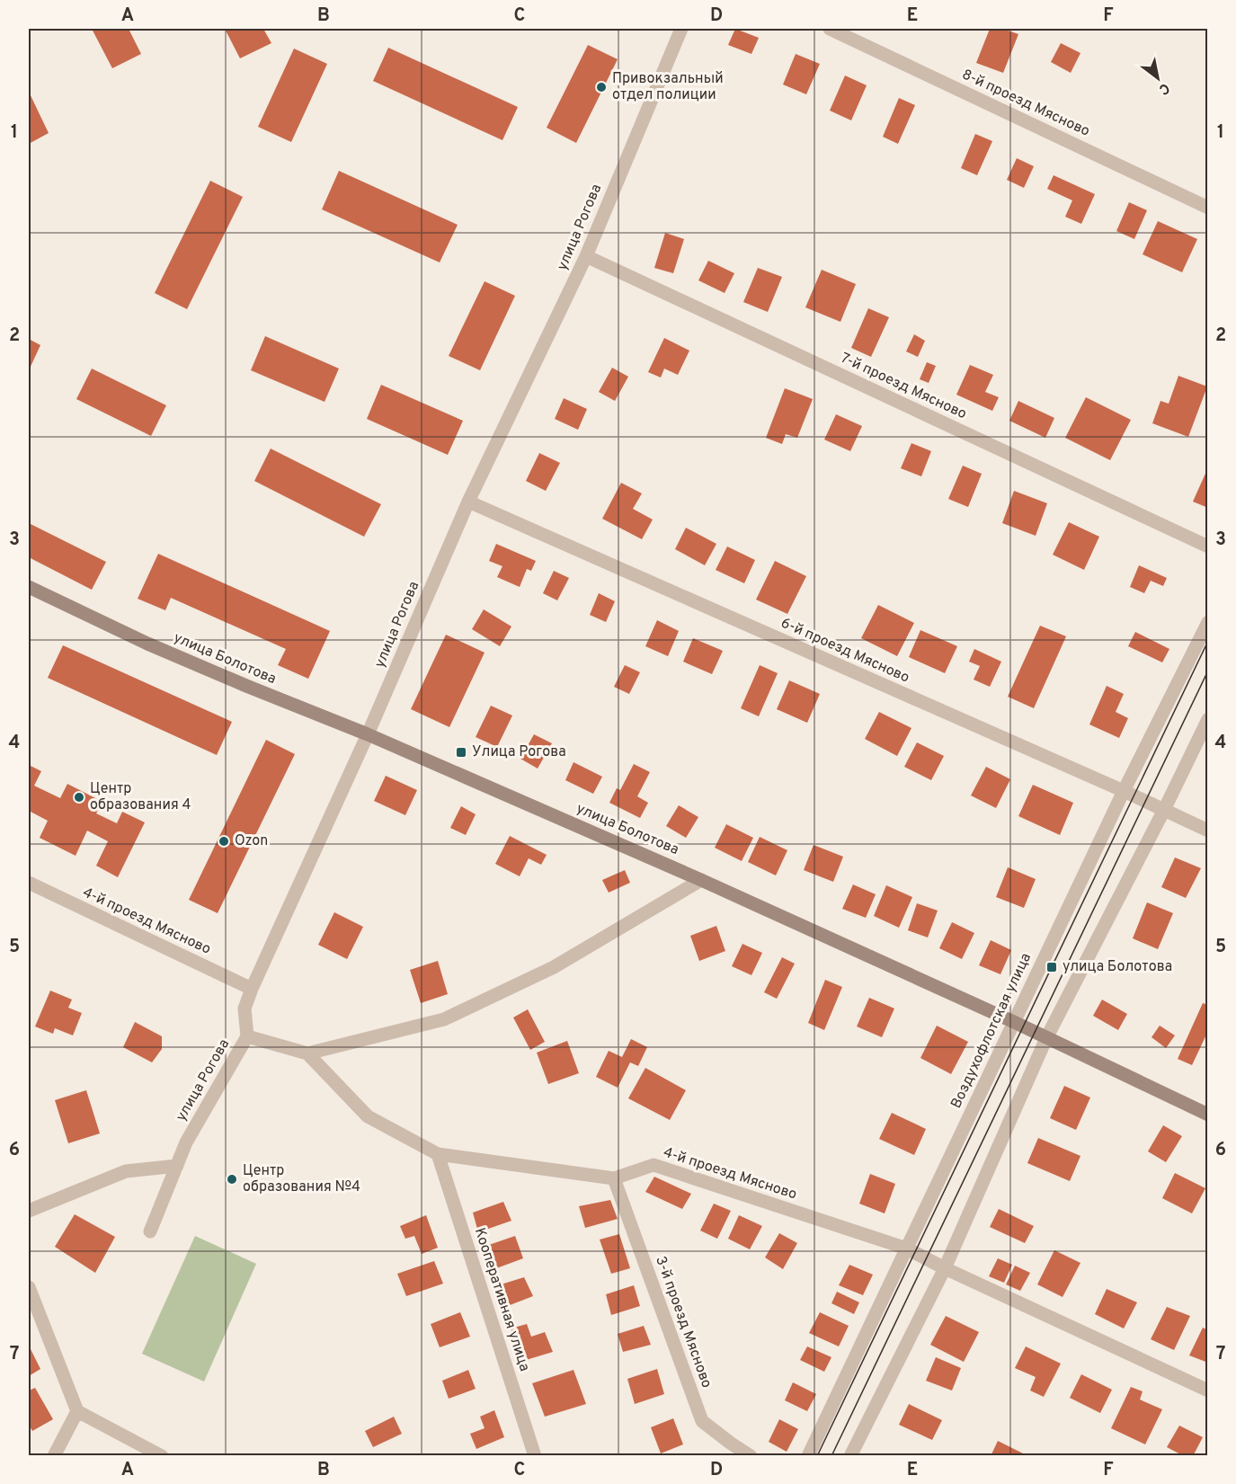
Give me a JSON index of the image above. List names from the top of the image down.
{
  "streets": {
    "street": [
      "8-й проезд Мясново",
      "улица Рогова",
      "7-й проезд Мясново",
      "6-й проезд Мясново",
      "улица Болотова",
      "4-й проезд Мясново",
      "Воздухофлотская улица",
      "Кооперативная улица",
      "3-й проезд Мясново"
    ]
  },
  "crossings": [
    ["улица Рогова", "7-й проезд Мясново"],
    ["улица Рогова", "6-й проезд Мясново"],
    ["улица Рогова", "улица Болотова"],
    ["улица Рогова", "4-й проезд Мясново"],
    ["6-й проезд Мясново", "Воздухофлотская улица"],
    ["улица Болотова", "Воздухофлотская улица"],
    ["4-й проезд Мясново", "Воздухофлотская улица"],
    ["4-й проезд Мясново", "Кооперативная улица"],
    ["4-й проезд Мясново", "3-й проезд Мясново"]
  ],
  "places": {
    "other": [
      "Привокзальный отдел полиции",
      "Центр образования 4",
      "Ozon",
      "Центр образования №4"
    ],
    "transit": ["Улица Рогова", "улица Болотова"]
  },
  "north": "bottom right",
  "grid": {
    "columns": [
      "A",
      "B",
      "C",
      "D",
      "E",
      "F"
    ],
    "rows": [
      "1",
      "2",
      "3",
      "4",
      "5",
      "6",
      "7"
    ]
  }
}
